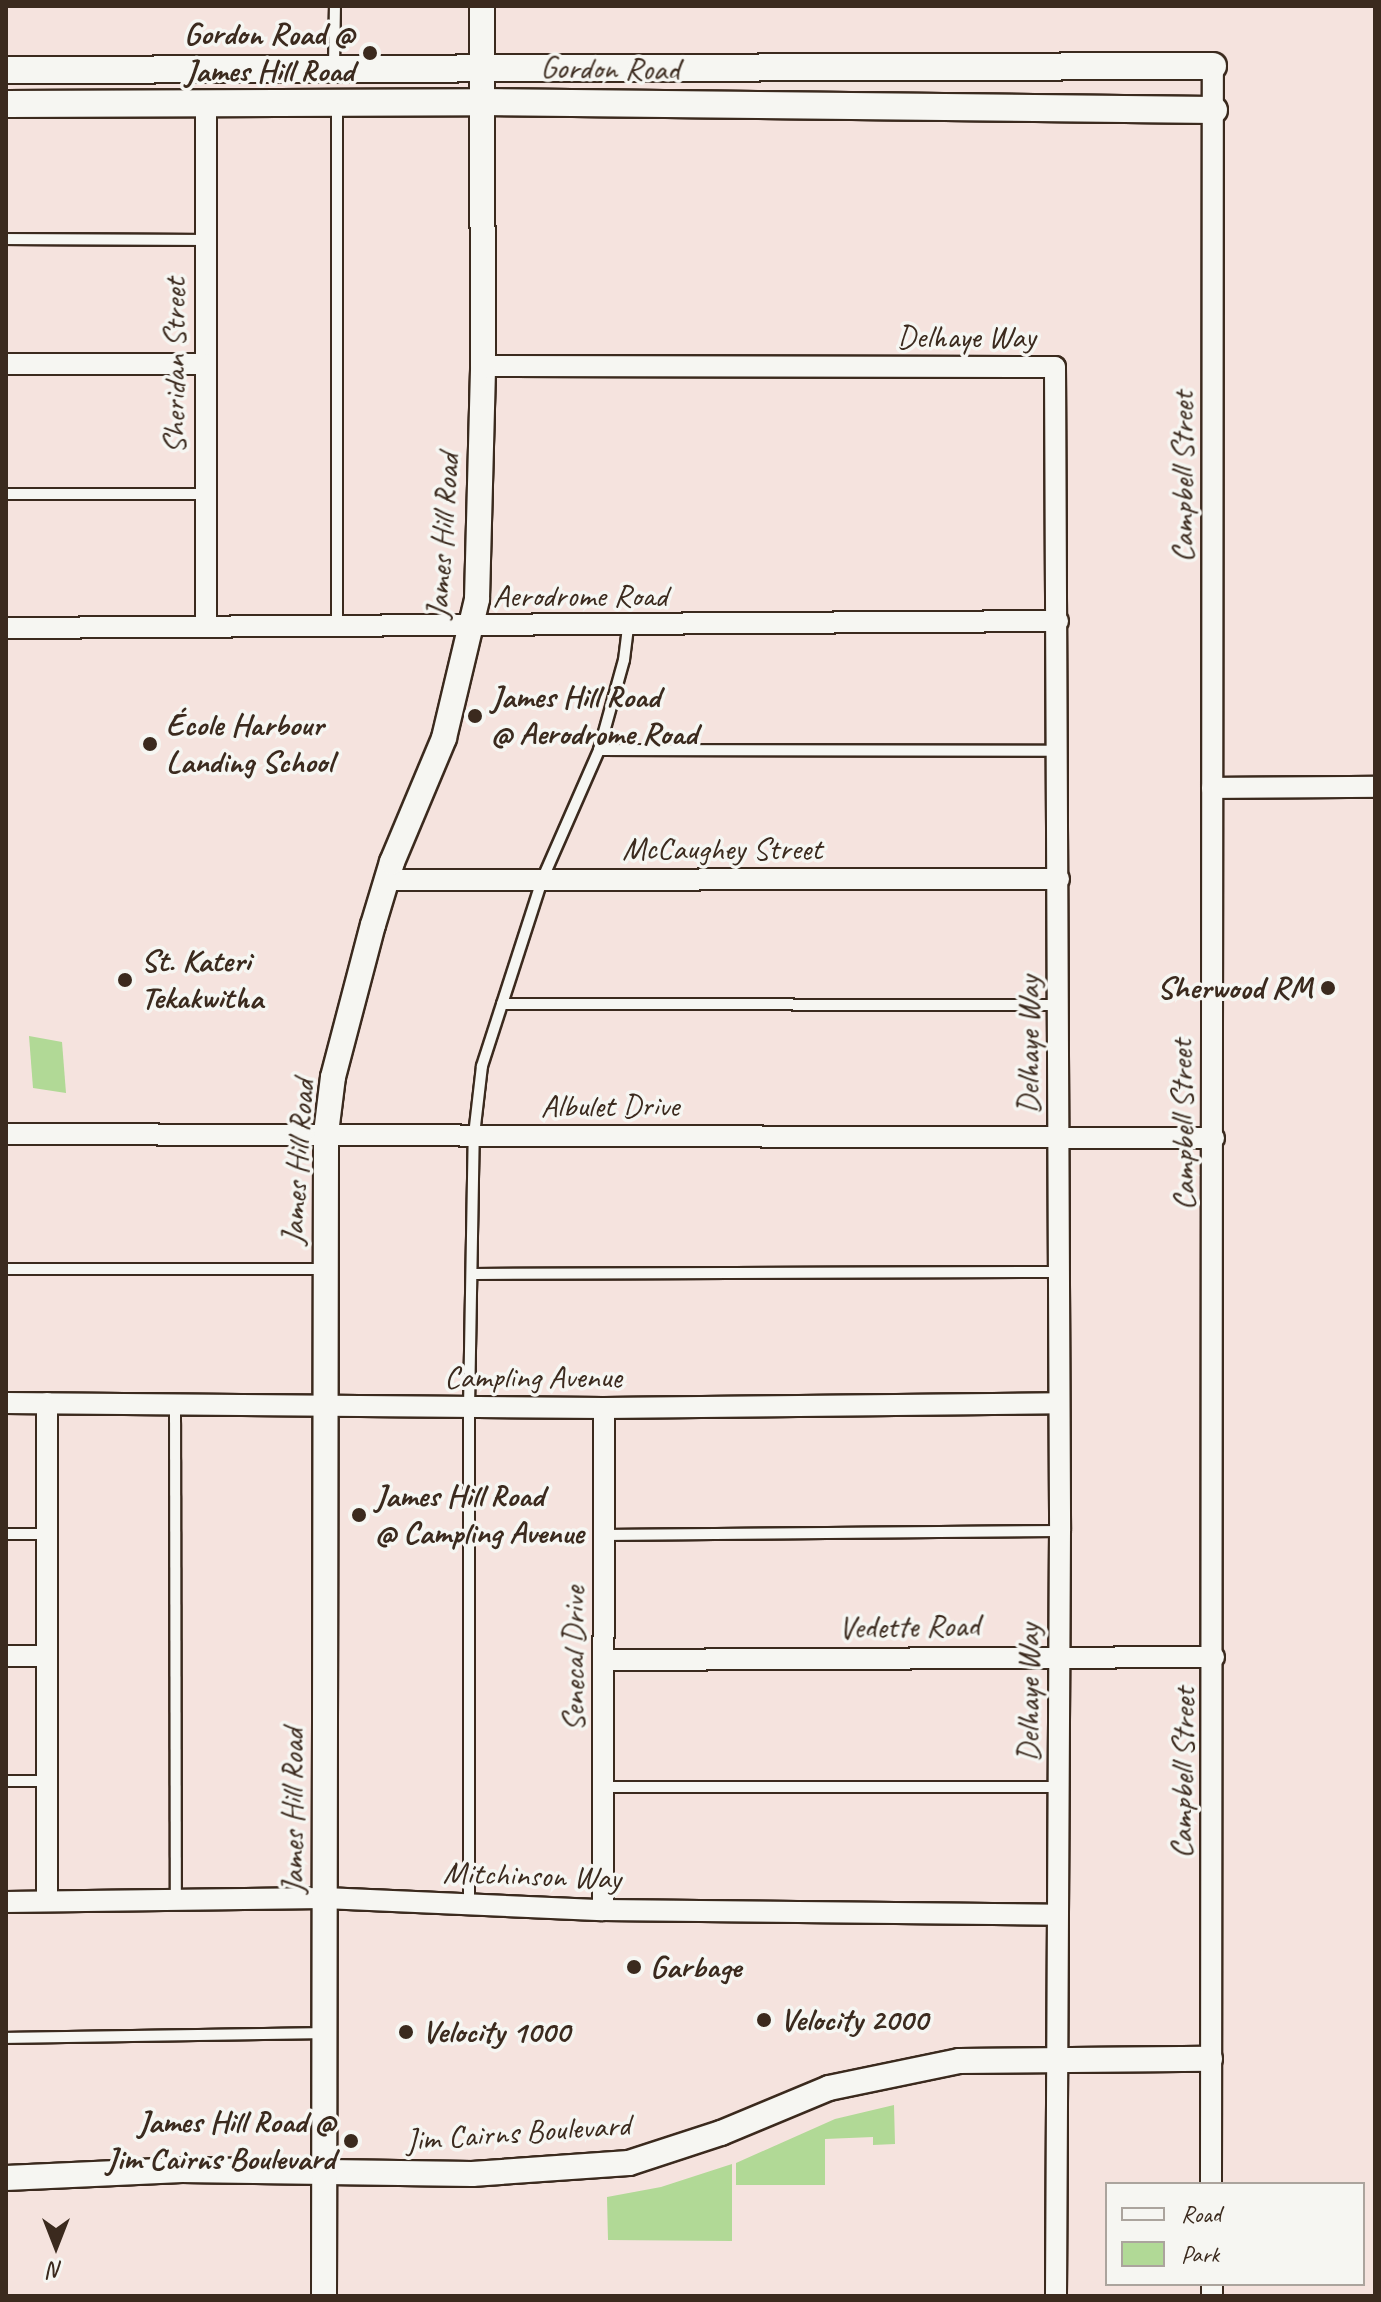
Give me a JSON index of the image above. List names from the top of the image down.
{
  "streets": {
    "main road": ["Gordon Road"],
    "street": [
      "Delhaye Way",
      "Sheridan Street",
      "Campbell Street",
      "James Hill Road",
      "Aerodrome Road",
      "McCaughey Street",
      "Albulet Drive",
      "Campling Avenue",
      "Vedette Road",
      "Senecal Drive",
      "Mitchinson Way",
      "Jim Cairns Boulevard"
    ]
  },
  "crossings": [
    ["Gordon Road", "Sheridan Street"],
    ["Gordon Road", "Campbell Street"],
    ["Gordon Road", "James Hill Road"],
    ["Delhaye Way", "James Hill Road"],
    ["Delhaye Way", "Aerodrome Road"],
    ["Delhaye Way", "McCaughey Street"],
    ["Delhaye Way", "Albulet Drive"],
    ["Delhaye Way", "Campling Avenue"],
    ["Delhaye Way", "Vedette Road"],
    ["Delhaye Way", "Mitchinson Way"],
    ["Delhaye Way", "Jim Cairns Boulevard"],
    ["Sheridan Street", "Aerodrome Road"],
    ["Campbell Street", "Albulet Drive"],
    ["Campbell Street", "Vedette Road"],
    ["Campbell Street", "Jim Cairns Boulevard"],
    ["James Hill Road", "Aerodrome Road"],
    ["James Hill Road", "McCaughey Street"],
    ["James Hill Road", "Albulet Drive"],
    ["James Hill Road", "Campling Avenue"],
    ["James Hill Road", "Mitchinson Way"],
    ["James Hill Road", "Jim Cairns Boulevard"],
    ["Campling Avenue", "Senecal Drive"],
    ["Vedette Road", "Senecal Drive"],
    ["Senecal Drive", "Mitchinson Way"]
  ],
  "places": [
    "Gordon Road @ James Hill Road",
    "James Hill Road @ Aerodrome Road",
    "École Harbour Landing School",
    "St. Kateri Tekakwitha",
    "Sherwood RM",
    "James Hill Road @ Campling Avenue",
    "Garbage",
    "Velocity 2000",
    "Velocity 1000",
    "James Hill Road @ Jim Cairns Boulevard"
  ],
  "legend": ["Road", "Park"],
  "north": "bottom"
}
